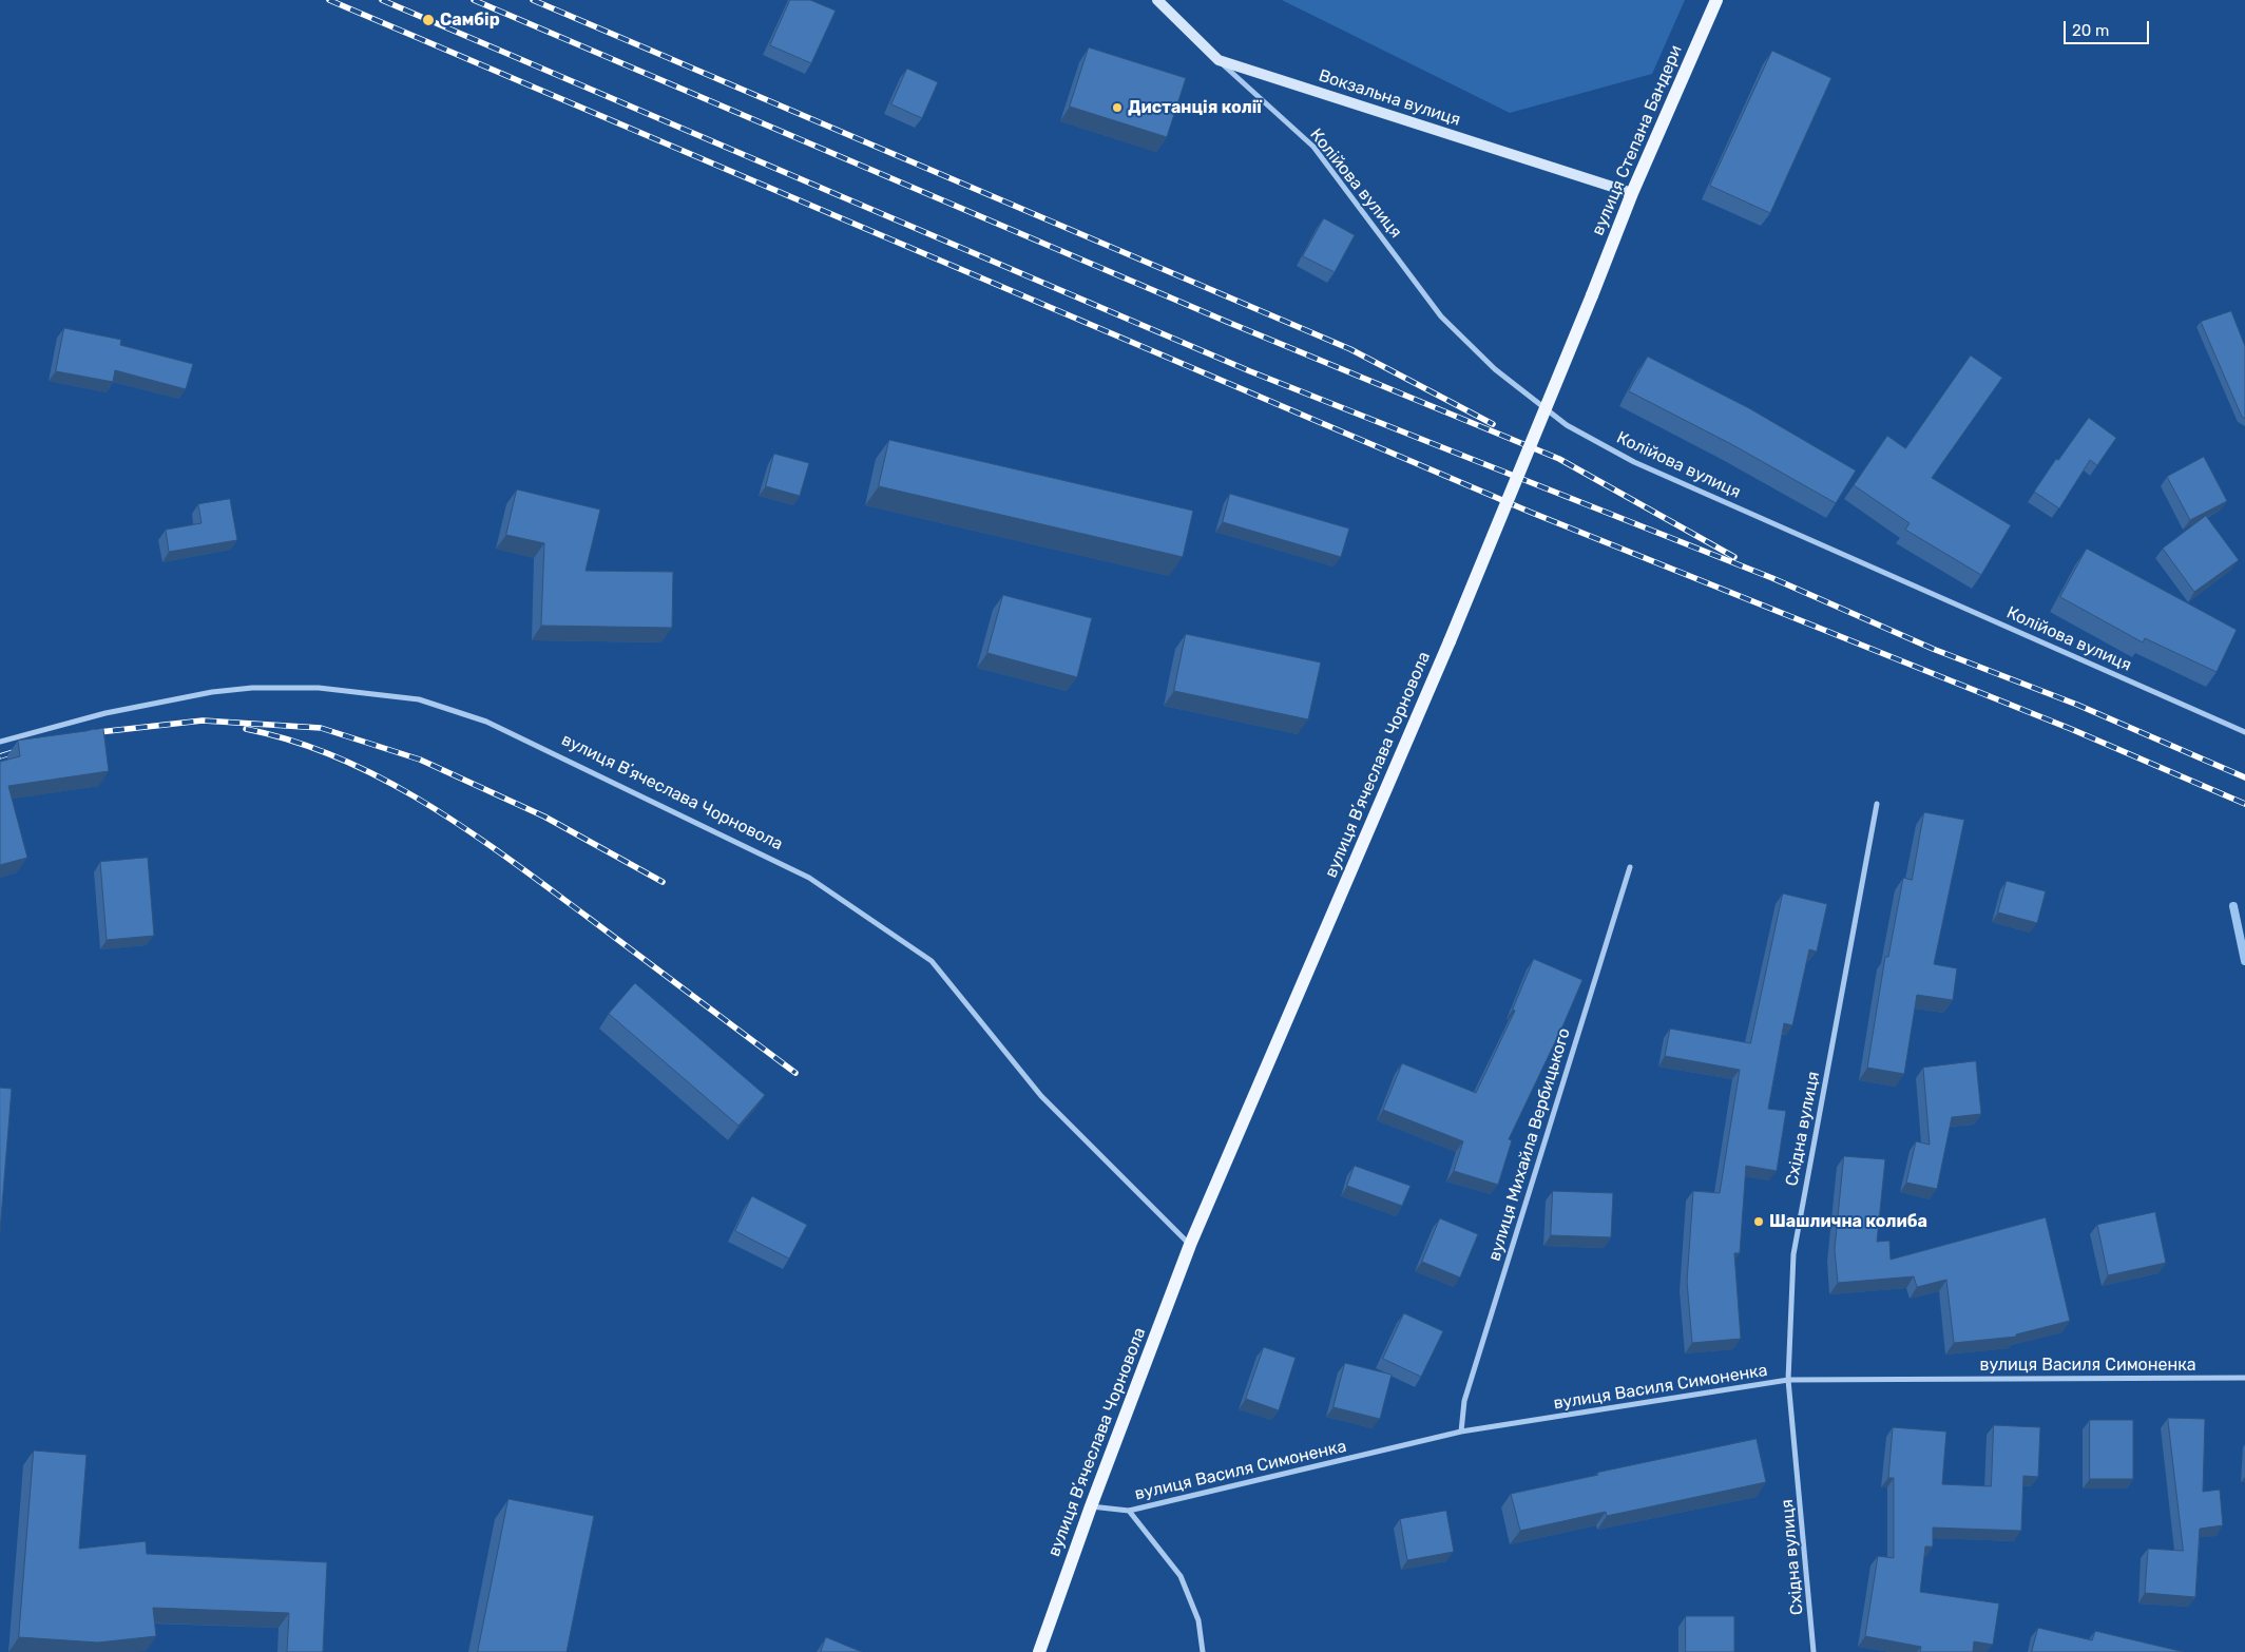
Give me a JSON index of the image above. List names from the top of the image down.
{
  "streets": {
    "main road": ["Вокзальна вулиця", "вулиця Степана Бандери", "вулиця Вʼячеслава Чорновола"],
    "street": [
      "Колійова вулиця",
      "Східна вулиця",
      "вулиця Михайла Вербицького",
      "вулиця Василя Симоненка"
    ]
  },
  "crossings": [
    ["Вокзальна вулиця", "вулиця Степана Бандери"],
    ["Вокзальна вулиця", "Колійова вулиця"],
    ["вулиця Степана Бандери", "вулиця Вʼячеслава Чорновола"],
    ["вулиця Вʼячеслава Чорновола", "вулиця Василя Симоненка"],
    ["Східна вулиця", "вулиця Василя Симоненка"],
    ["вулиця Михайла Вербицького", "вулиця Василя Симоненка"]
  ],
  "places": ["Самбір", "Дистанція колії", "Шашлична колиба"],
  "scale_bar": "20 m"
}
